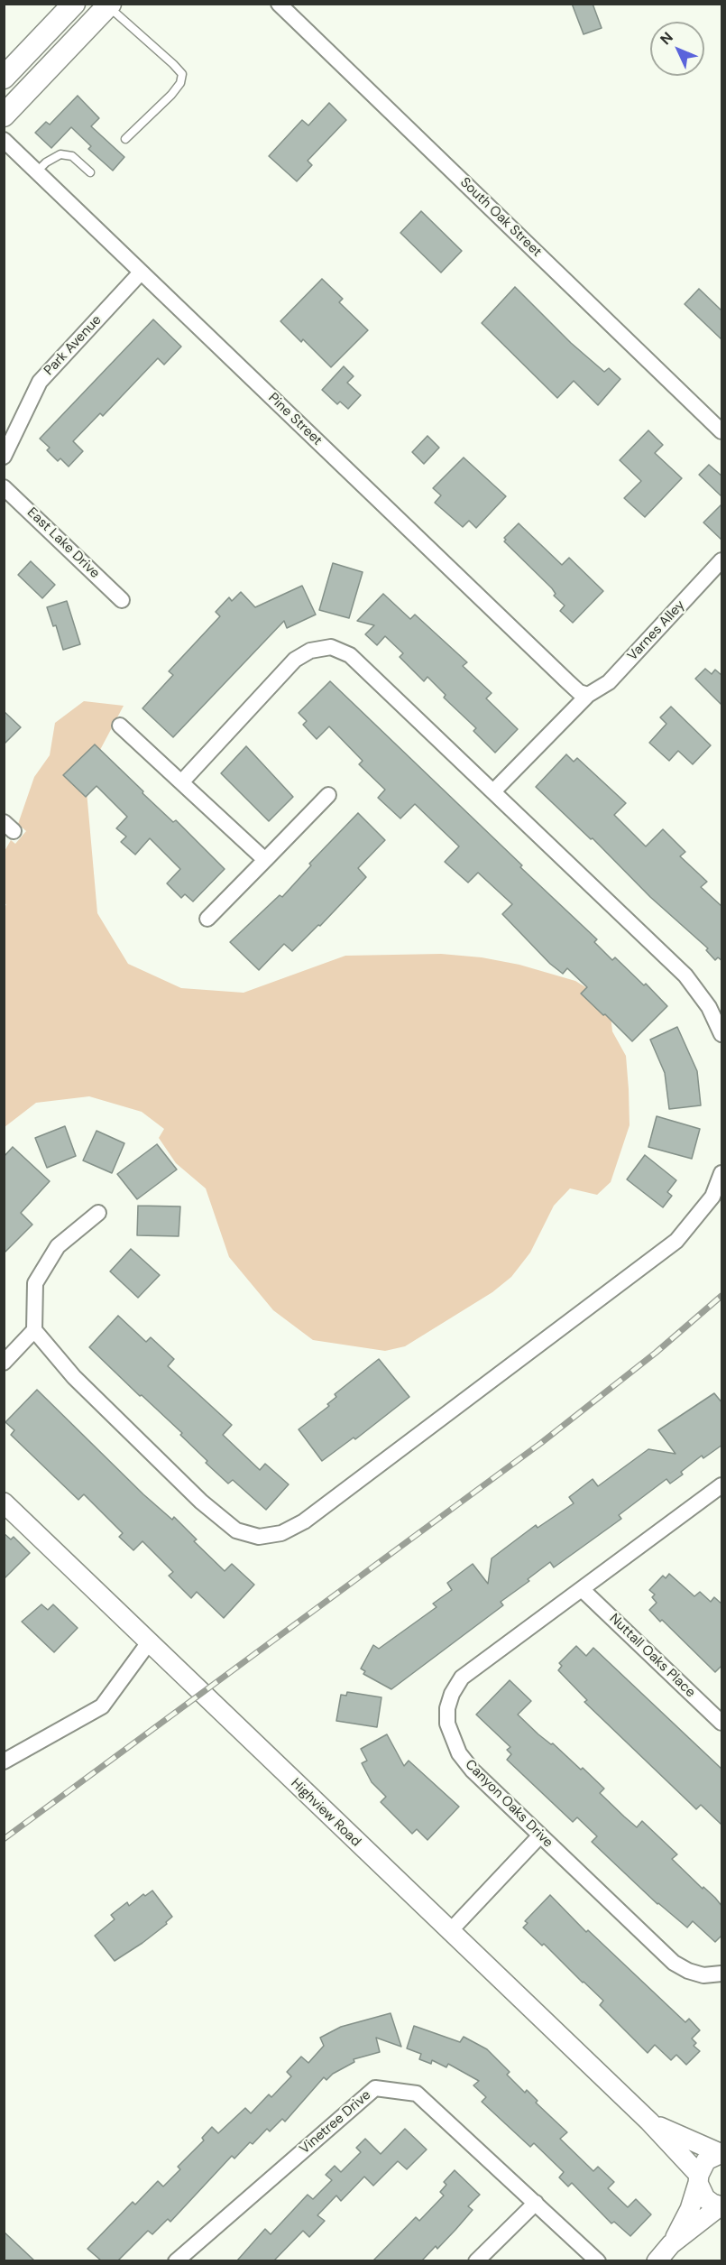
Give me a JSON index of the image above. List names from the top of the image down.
{
  "streets": {
    "street": [
      "South Oak Street",
      "Park Avenue",
      "Pine Street",
      "East Lake Drive",
      "Varnes Alley",
      "Nuttall Oaks Place",
      "Canyon Oaks Drive",
      "Highview Road",
      "Vinetree Drive"
    ]
  },
  "crossings": [
    ["Park Avenue", "Pine Street"],
    ["Pine Street", "Varnes Alley"],
    ["Nuttall Oaks Place", "Canyon Oaks Drive"]
  ],
  "north": "top left"
}
